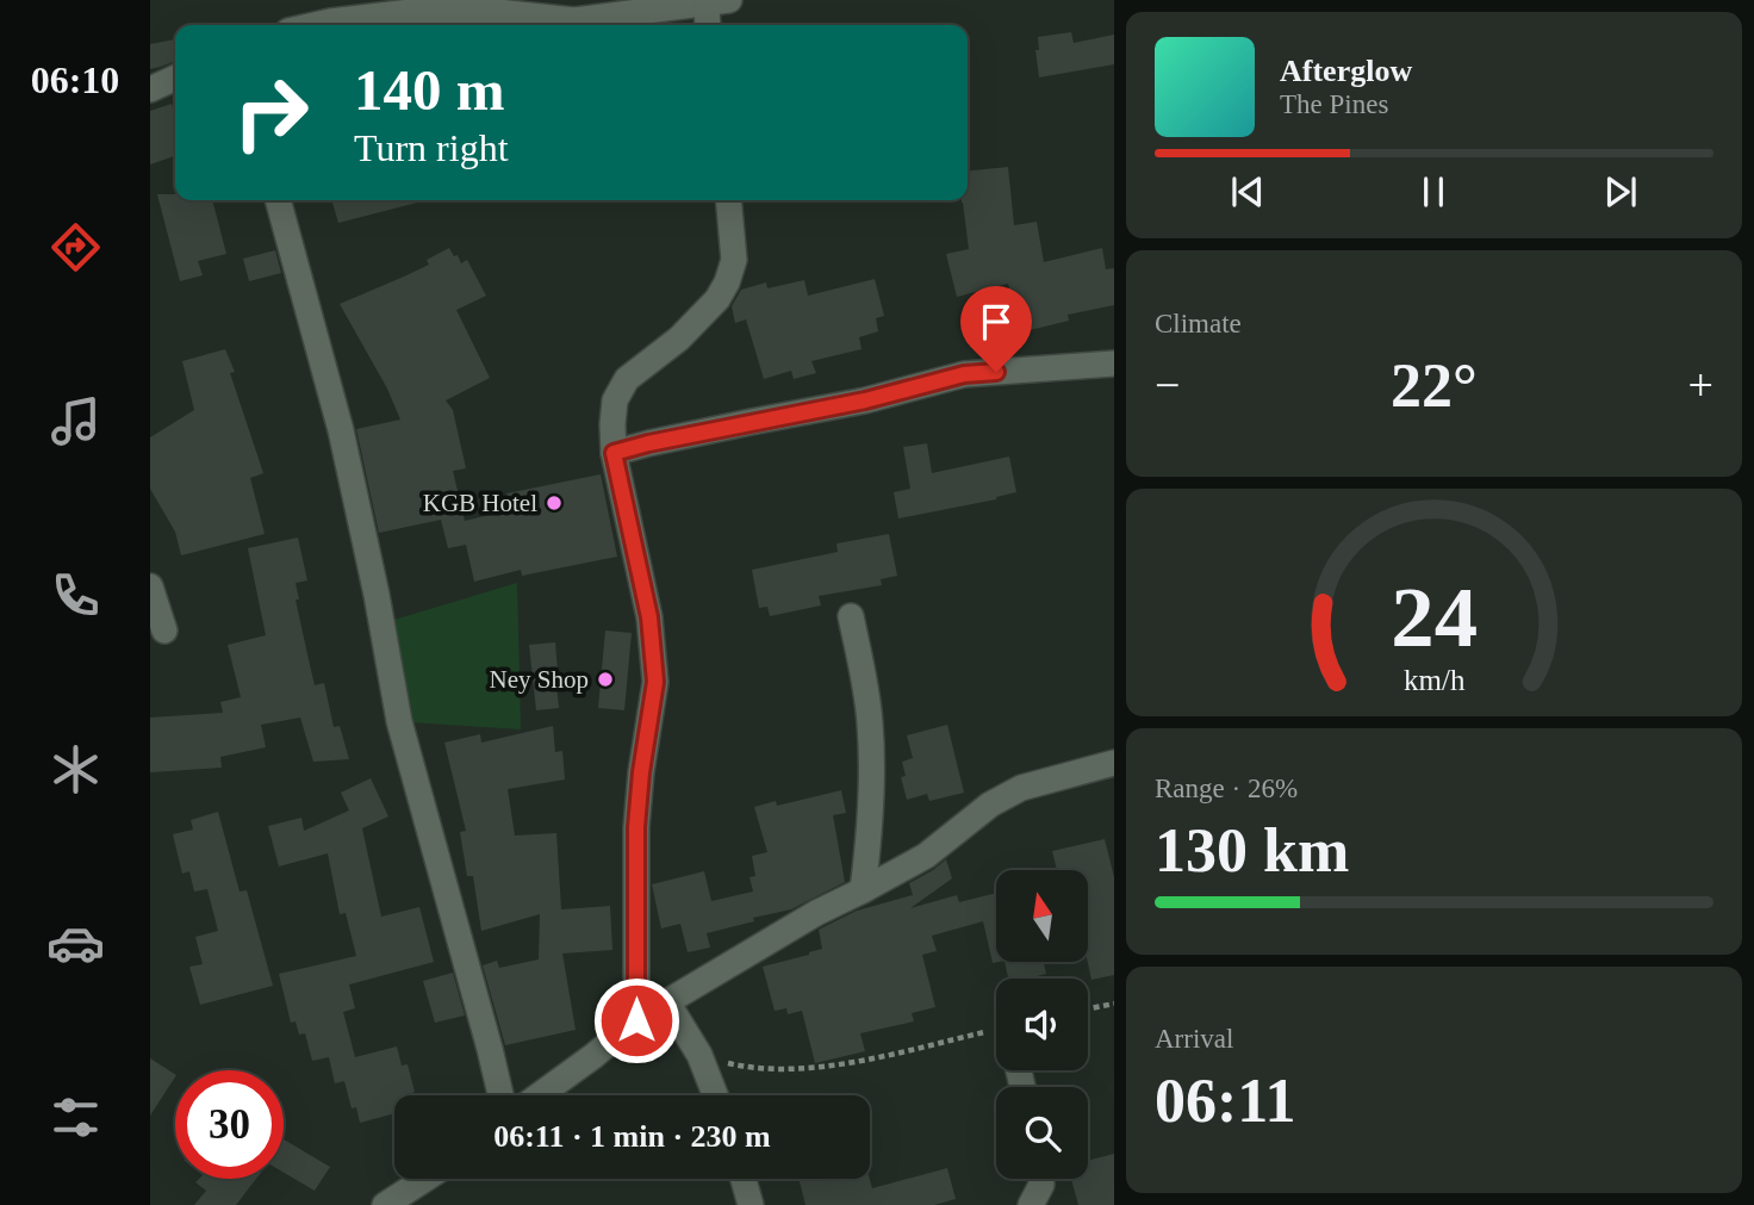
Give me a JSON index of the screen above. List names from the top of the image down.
{
  "places": ["KGB Hotel", "Ney Shop"],
  "north": "top",
  "page": {
    "tabs": "06:10",
    "turn": ["140 m", "Turn right"],
    "song": ["Afterglow", "The Pines"],
    "tile": [
      "Climate",
      ["Range · 26%", "130 km"],
      ["Arrival", "06:11"]
    ],
    "heat": ["−", "22°", "+"],
    "limit": "30",
    "trip": "06:11 · 1 min · 230 m",
    "gauge": ["24", "km/h"]
  }
}
